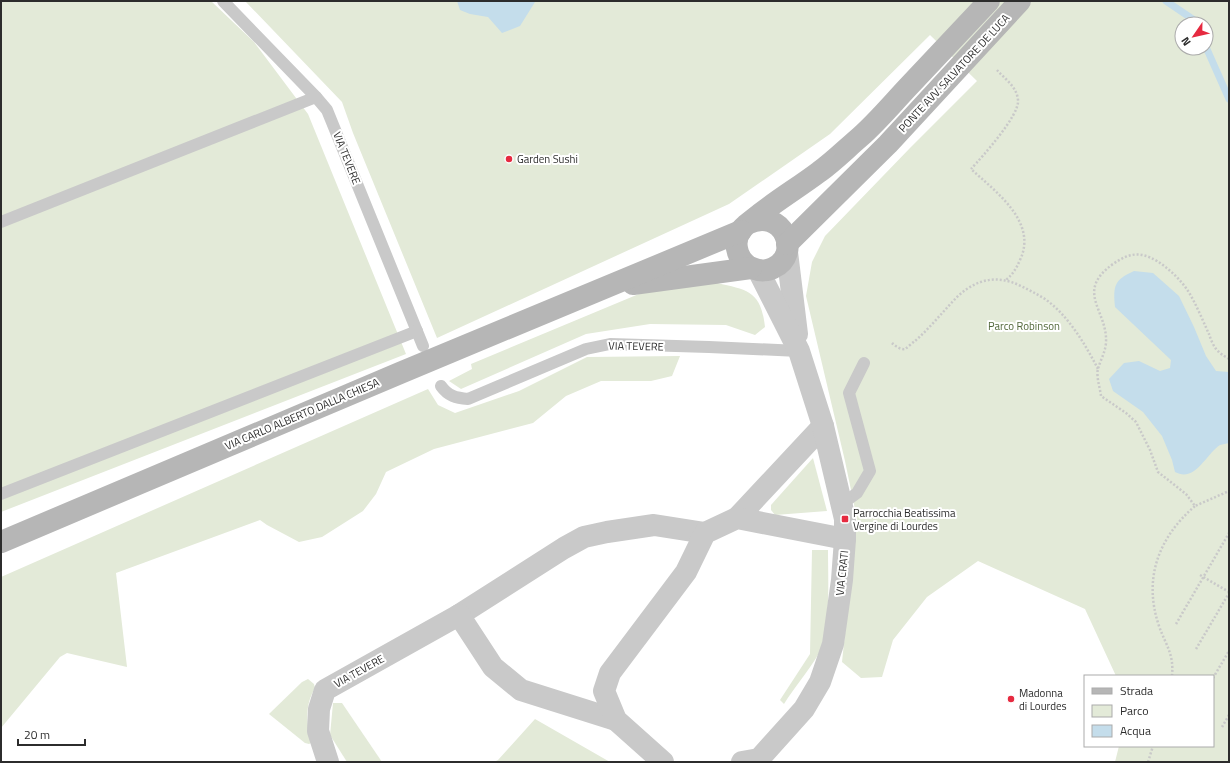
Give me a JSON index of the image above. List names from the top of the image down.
{
  "streets": {
    "street": [
      "PONTE AVV. SALVATORE DE LUCA",
      "VIA TEVERE",
      "VIA CARLO ALBERTO DALLA CHIESA",
      "VIA CRATI"
    ]
  },
  "crossings": [
    ["PONTE AVV. SALVATORE DE LUCA", "VIA CARLO ALBERTO DALLA CHIESA"],
    ["PONTE AVV. SALVATORE DE LUCA", "VIA CRATI"],
    ["VIA TEVERE", "VIA CRATI"],
    ["VIA CARLO ALBERTO DALLA CHIESA", "VIA CRATI"]
  ],
  "parks": ["Parco Robinson"],
  "places": {
    "other": ["Garden Sushi", "Madonna di Lourdes"],
    "transit": ["Parrocchia Beatissima Vergine di Lourdes"]
  },
  "legend": ["Strada", "Parco", "Acqua"],
  "scale_bar": "20 m",
  "north": "bottom left"
}
